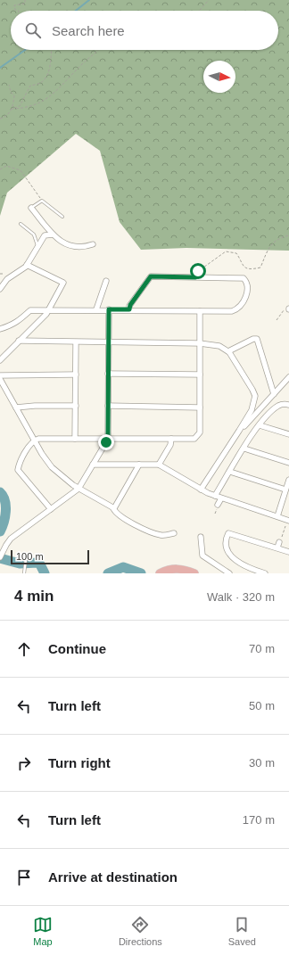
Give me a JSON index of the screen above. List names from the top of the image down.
{
  "scale_bar": "100 m",
  "north": "right",
  "page": {
    "search": "Search here",
    "scale": "100 m",
    "heading": ["4 min", "Walk · 320 m"],
    "list": [
      ["Continue", "70 m"],
      ["Turn left", "50 m"],
      ["Turn right", "30 m"],
      ["Turn left", "170 m"],
      "Arrive at destination"
    ],
    "nav": ["Map", "Directions", "Saved"]
  }
}
